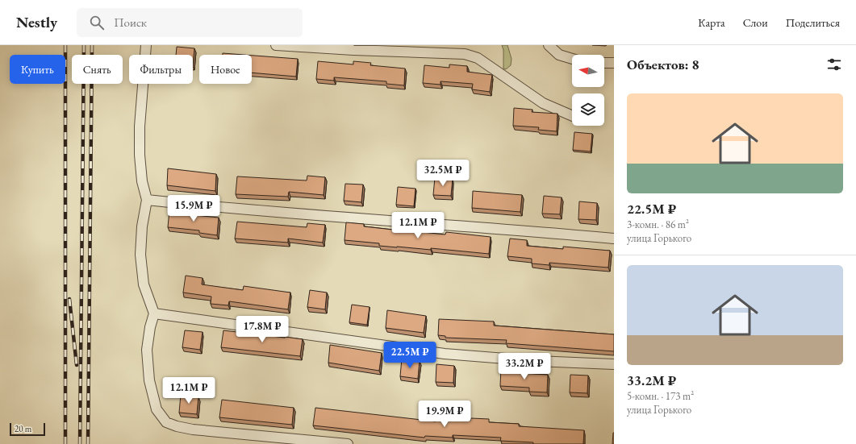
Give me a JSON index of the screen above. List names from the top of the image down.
{
  "scale_bar": "20 m",
  "north": "left",
  "page": {
    "header": "Nestly",
    "search": "Поиск",
    "nav": ["Карта", "Слои", "Поделиться"],
    "heading": "Объектов: 8",
    "chip": [
      "Купить",
      "Снять",
      "Фильтры",
      "Новое"
    ],
    "list": [
      {
        "name": "22.5M ₽",
        "note": "3-комн. · 86 m² · улица Горького"
      },
      {
        "name": "33.2M ₽",
        "note": "5-комн. · 173 m² · улица Горького"
      }
    ],
    "price": [
      "32.5M ₽",
      "15.9M ₽",
      "12.1M ₽",
      "17.8M ₽",
      "22.5M ₽",
      "33.2M ₽",
      "12.1M ₽",
      "19.9M ₽"
    ],
    "scale": "20 m"
  }
}
